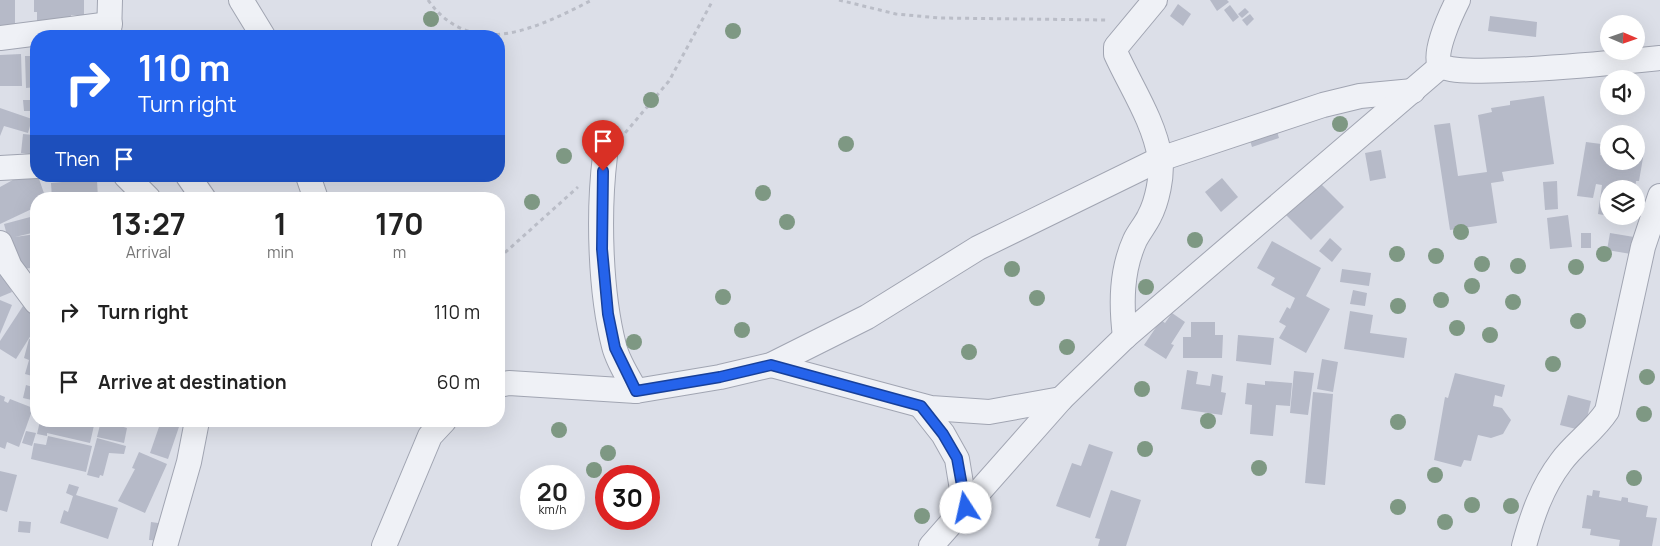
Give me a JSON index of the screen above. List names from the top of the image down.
{
  "north": "right",
  "page": {
    "turn": ["110 m", "Turn right"],
    "then": "Then",
    "eta": [
      "13:27",
      "Arrival",
      "1",
      "min",
      "170",
      "m"
    ],
    "list": [
      {
        "name": "Turn right",
        "value": "110 m"
      },
      {
        "name": "Arrive at destination",
        "value": "60 m"
      }
    ],
    "speed": "20 km/h",
    "limit": "30"
  }
}
